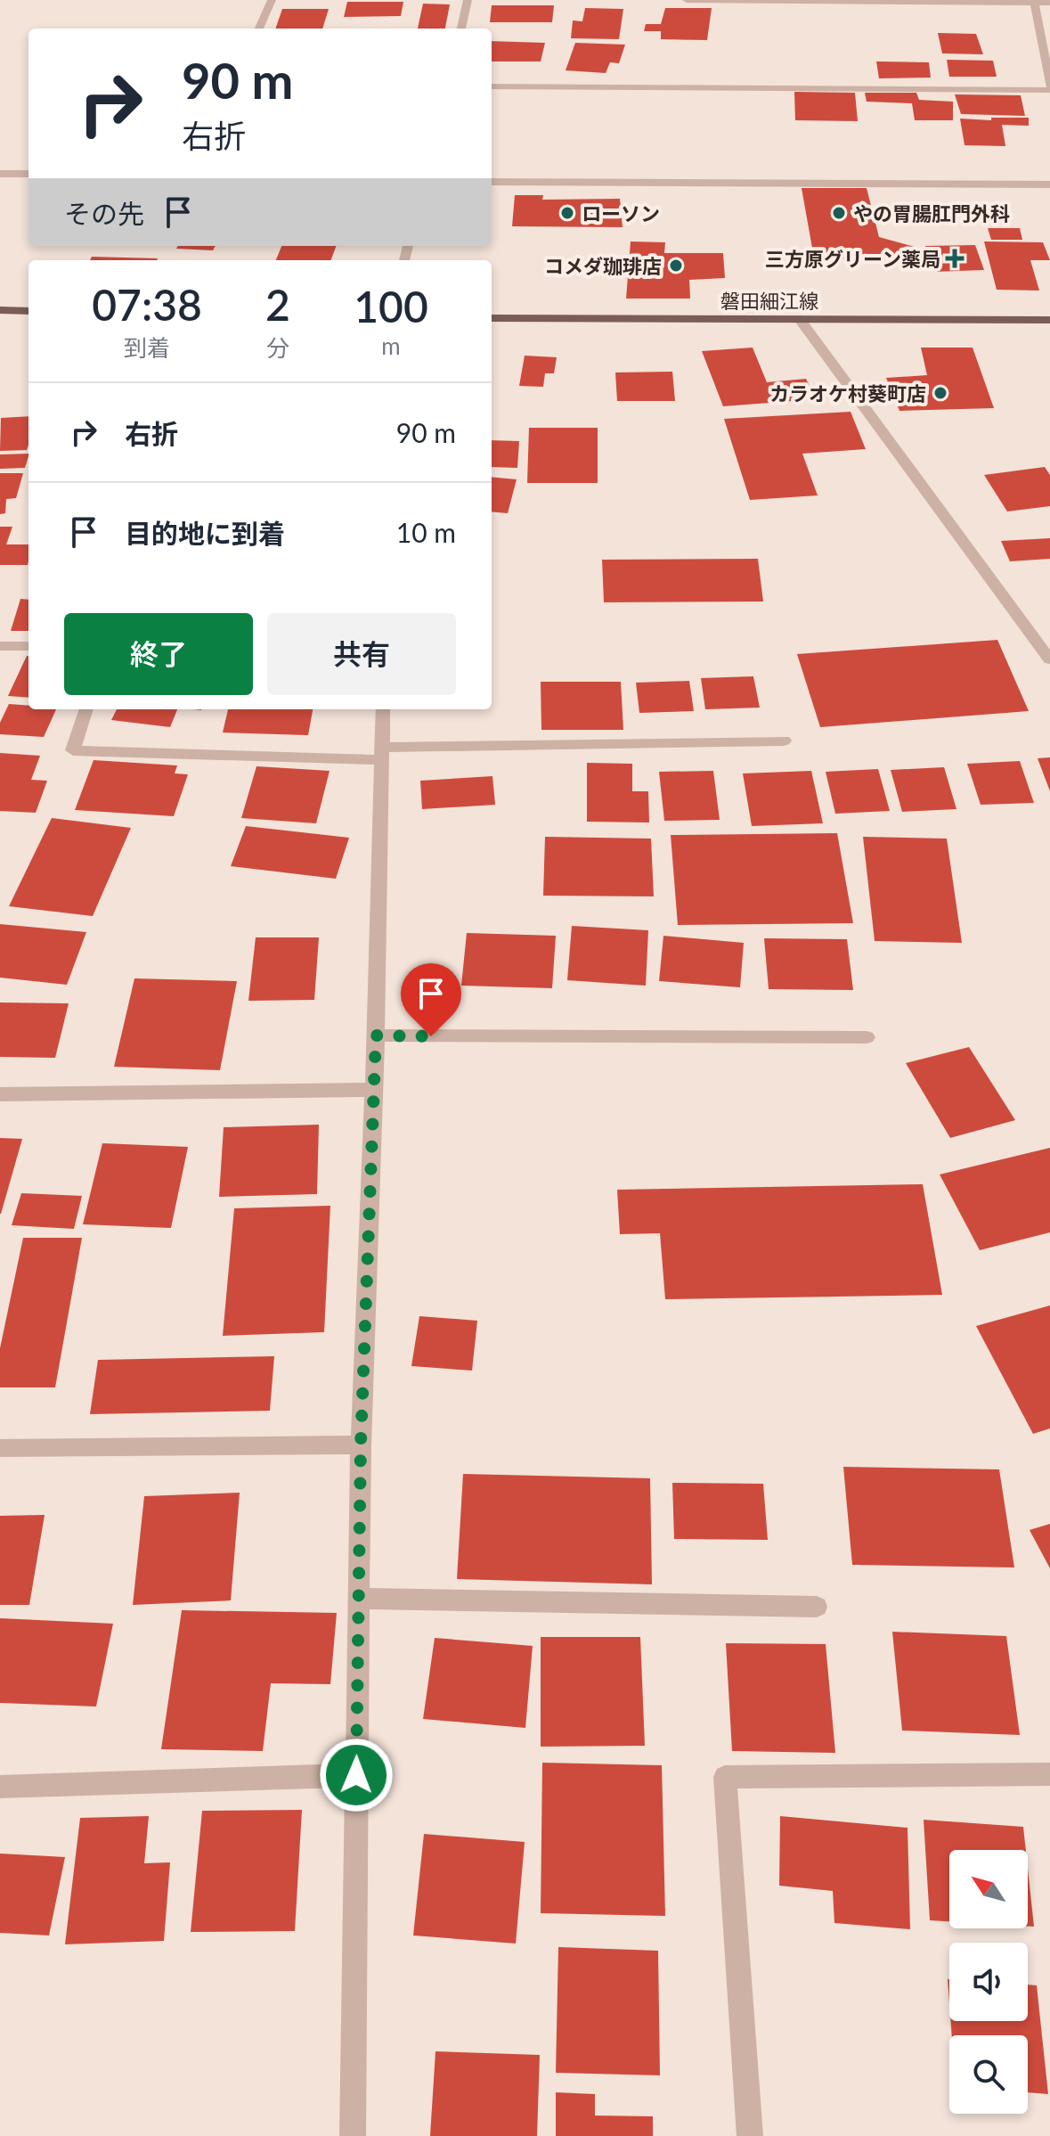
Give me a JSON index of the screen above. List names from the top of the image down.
{
  "streets": {
    "main road": ["磐田細江線"]
  },
  "places": {
    "other": [
      "ローソン",
      "やの胃腸肛門外科",
      "コメダ珈琲店",
      "カラオケ村葵町店"
    ],
    "health": ["三方原グリーン薬局"]
  },
  "north": "top left",
  "page": {
    "turn": ["90 m", "右折"],
    "then": "その先",
    "eta": [
      "07:38",
      "到着",
      "2",
      "分",
      "100",
      "m"
    ],
    "list": [
      {
        "name": "右折",
        "value": "90 m"
      },
      {
        "name": "目的地に到着",
        "value": "10 m"
      }
    ],
    "buttons": ["終了", "共有"]
  }
}
